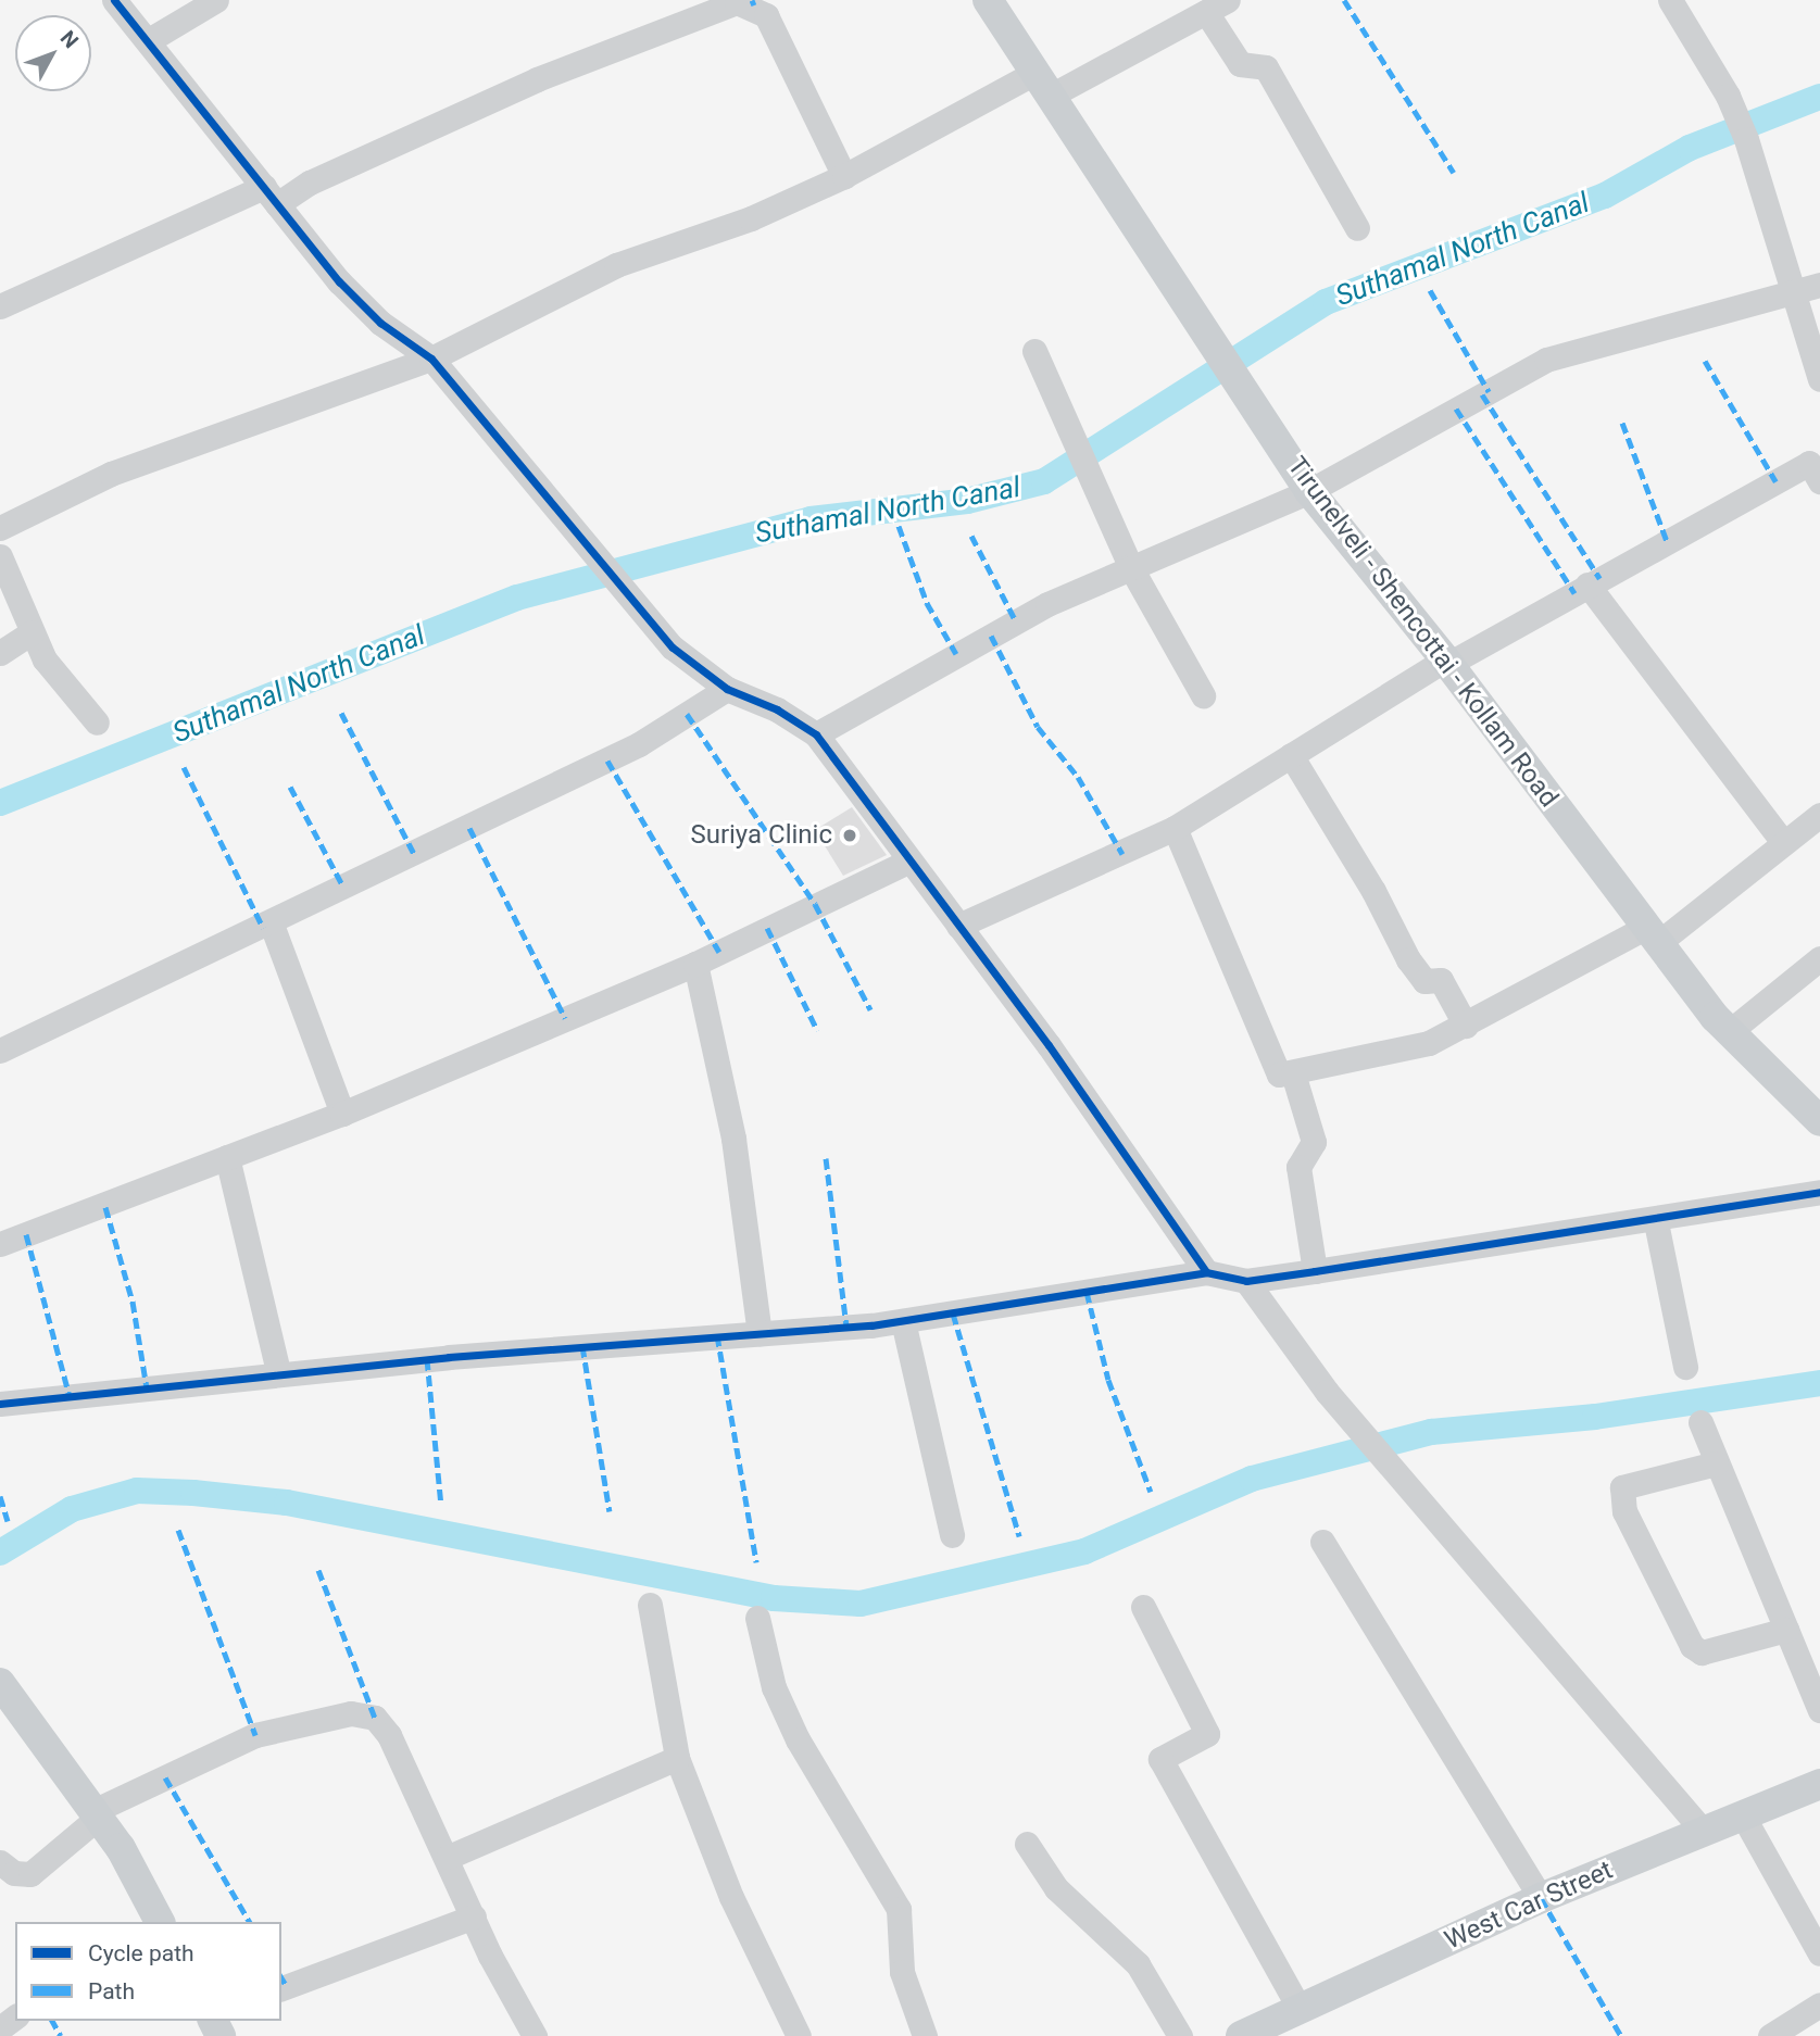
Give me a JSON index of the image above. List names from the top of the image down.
{
  "streets": {
    "main road": ["Tirunelveli - Shencottai - Kollam Road", "West Car Street"]
  },
  "water": ["Suthamal North Canal"],
  "places": ["Suriya Clinic"],
  "legend": ["Cycle path", "Path"],
  "north": "top right"
}
